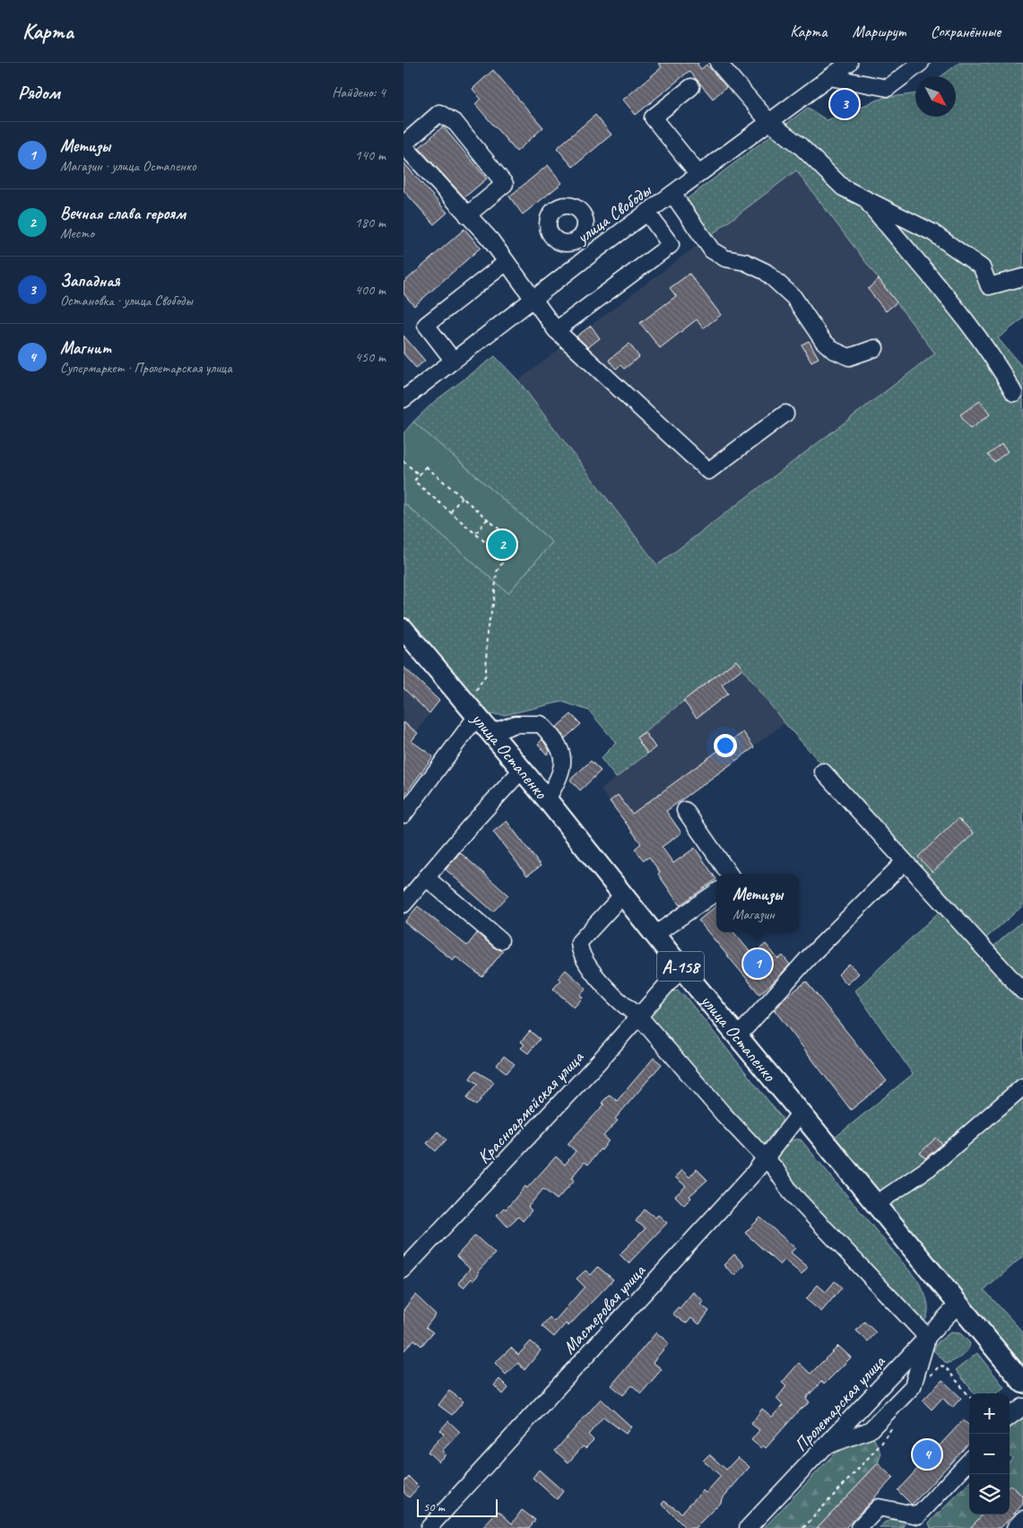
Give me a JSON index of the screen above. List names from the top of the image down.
{
  "streets": {
    "main road": ["улица Остапенко", "А-158"],
    "street": [
      "улица Свободы",
      "Красноармейская улица",
      "Мастеровая улица",
      "Пролетарская улица"
    ]
  },
  "crossings": [
    ["улица Остапенко", "Красноармейская улица"],
    ["улица Остапенко", "Мастеровая улица"],
    ["улица Остапенко", "Пролетарская улица"]
  ],
  "scale_bar": "50 m",
  "north": "bottom right",
  "page": {
    "header": "Карта",
    "nav": ["Карта", "Маршрут", "Сохранённые"],
    "heading": ["Рядом", "Найдено: 4"],
    "pins": [
      "3",
      "2",
      "1",
      "4"
    ],
    "list": [
      {
        "mark": "1",
        "name": "Метизы",
        "note": "Магазин · улица Остапенко",
        "value": "140 m"
      },
      {
        "mark": "2",
        "name": "Вечная слава героям",
        "note": "Место",
        "value": "180 m"
      },
      {
        "mark": "3",
        "name": "Западная",
        "note": "Остановка · улица Свободы",
        "value": "400 m"
      },
      {
        "mark": "4",
        "name": "Магнит",
        "note": "Супермаркет · Пролетарская улица",
        "value": "450 m"
      }
    ],
    "popup": ["Метизы", "Магазин"],
    "map_buttons": ["+", "−"],
    "scale": "50 m"
  }
}
